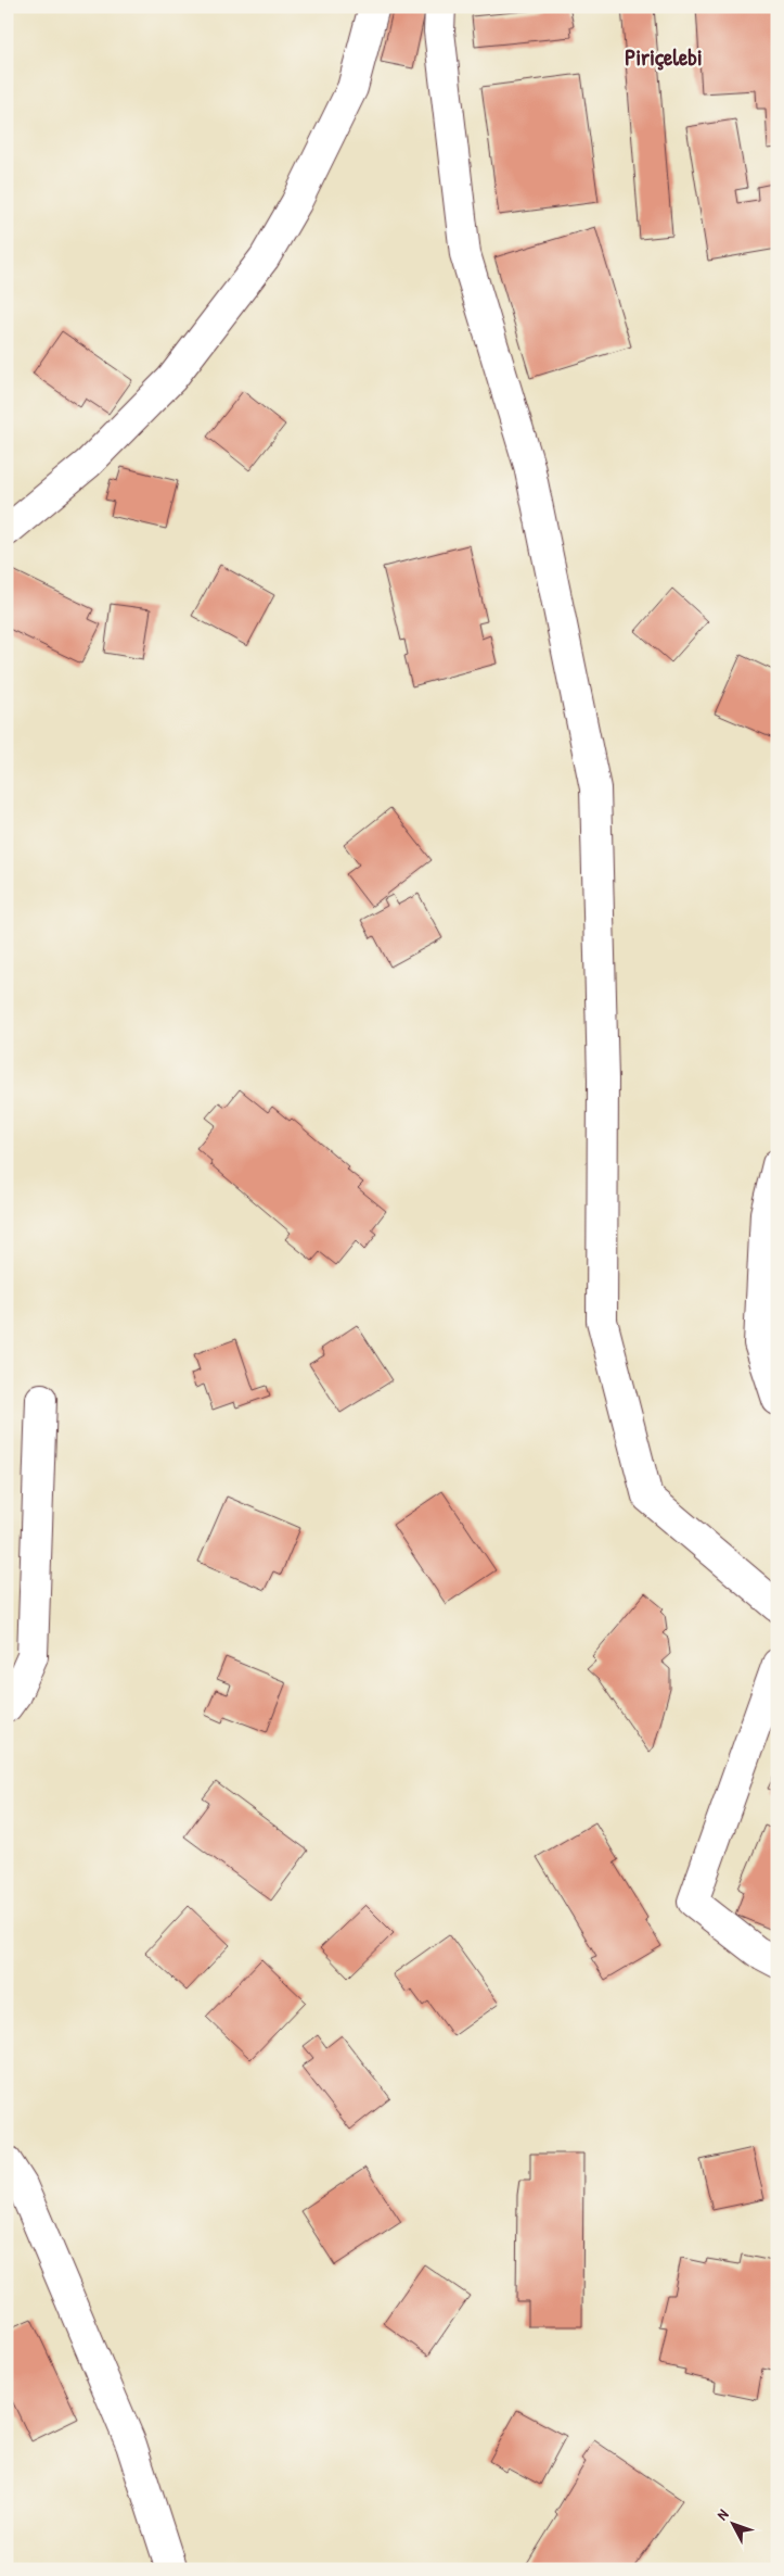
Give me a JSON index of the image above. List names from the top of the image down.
{
  "districts": ["Piriçelebi"],
  "north": "top left"
}
